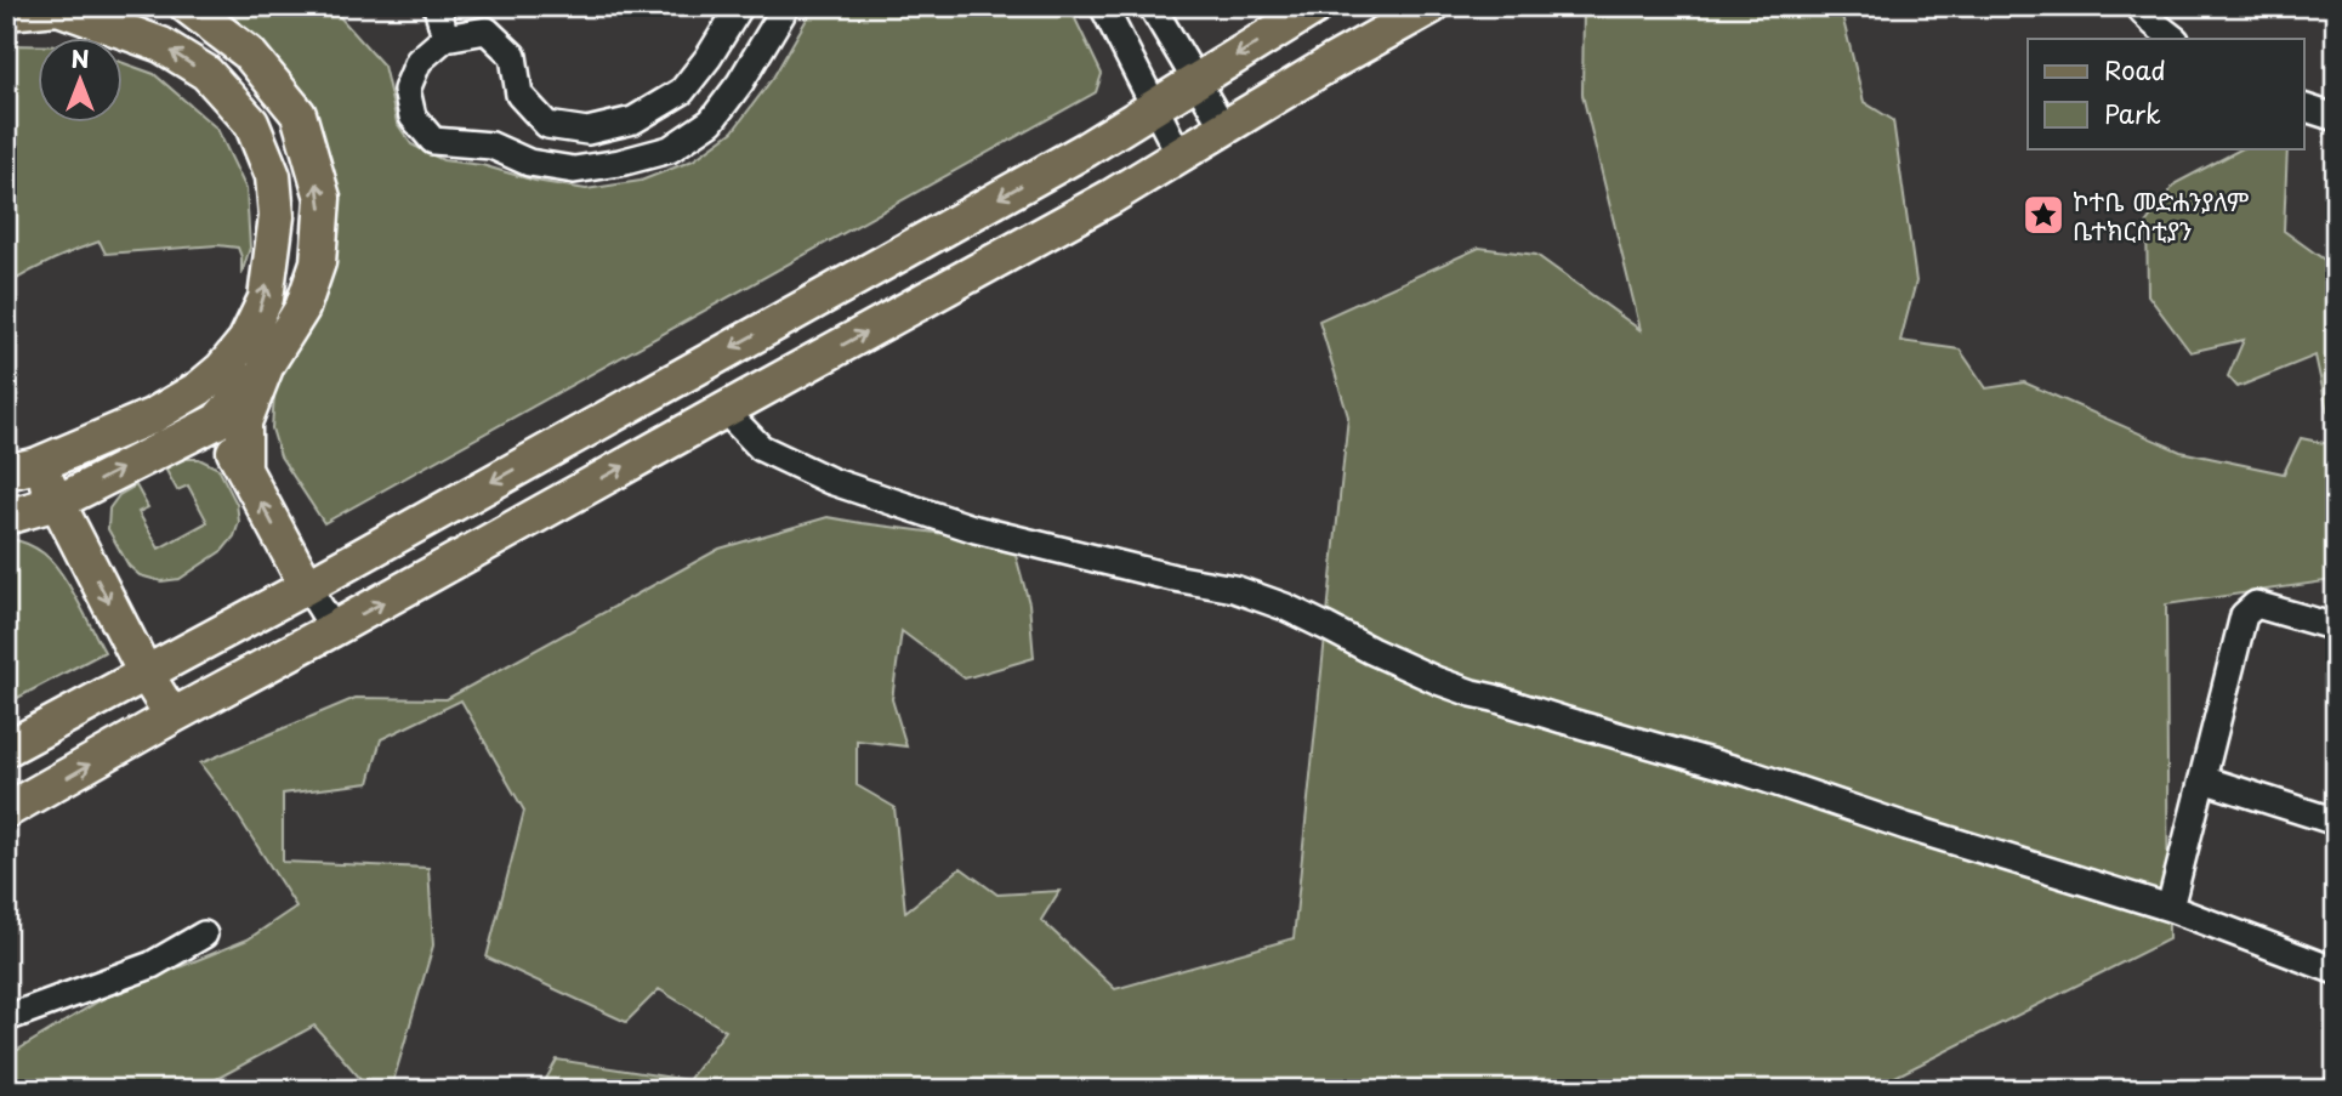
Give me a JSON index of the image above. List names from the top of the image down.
{
  "places": {
    "place": ["ኮተቤ መድሐንያለም ቤተክርስቲያን"]
  },
  "legend": ["Road", "Park"],
  "north": "top"
}
